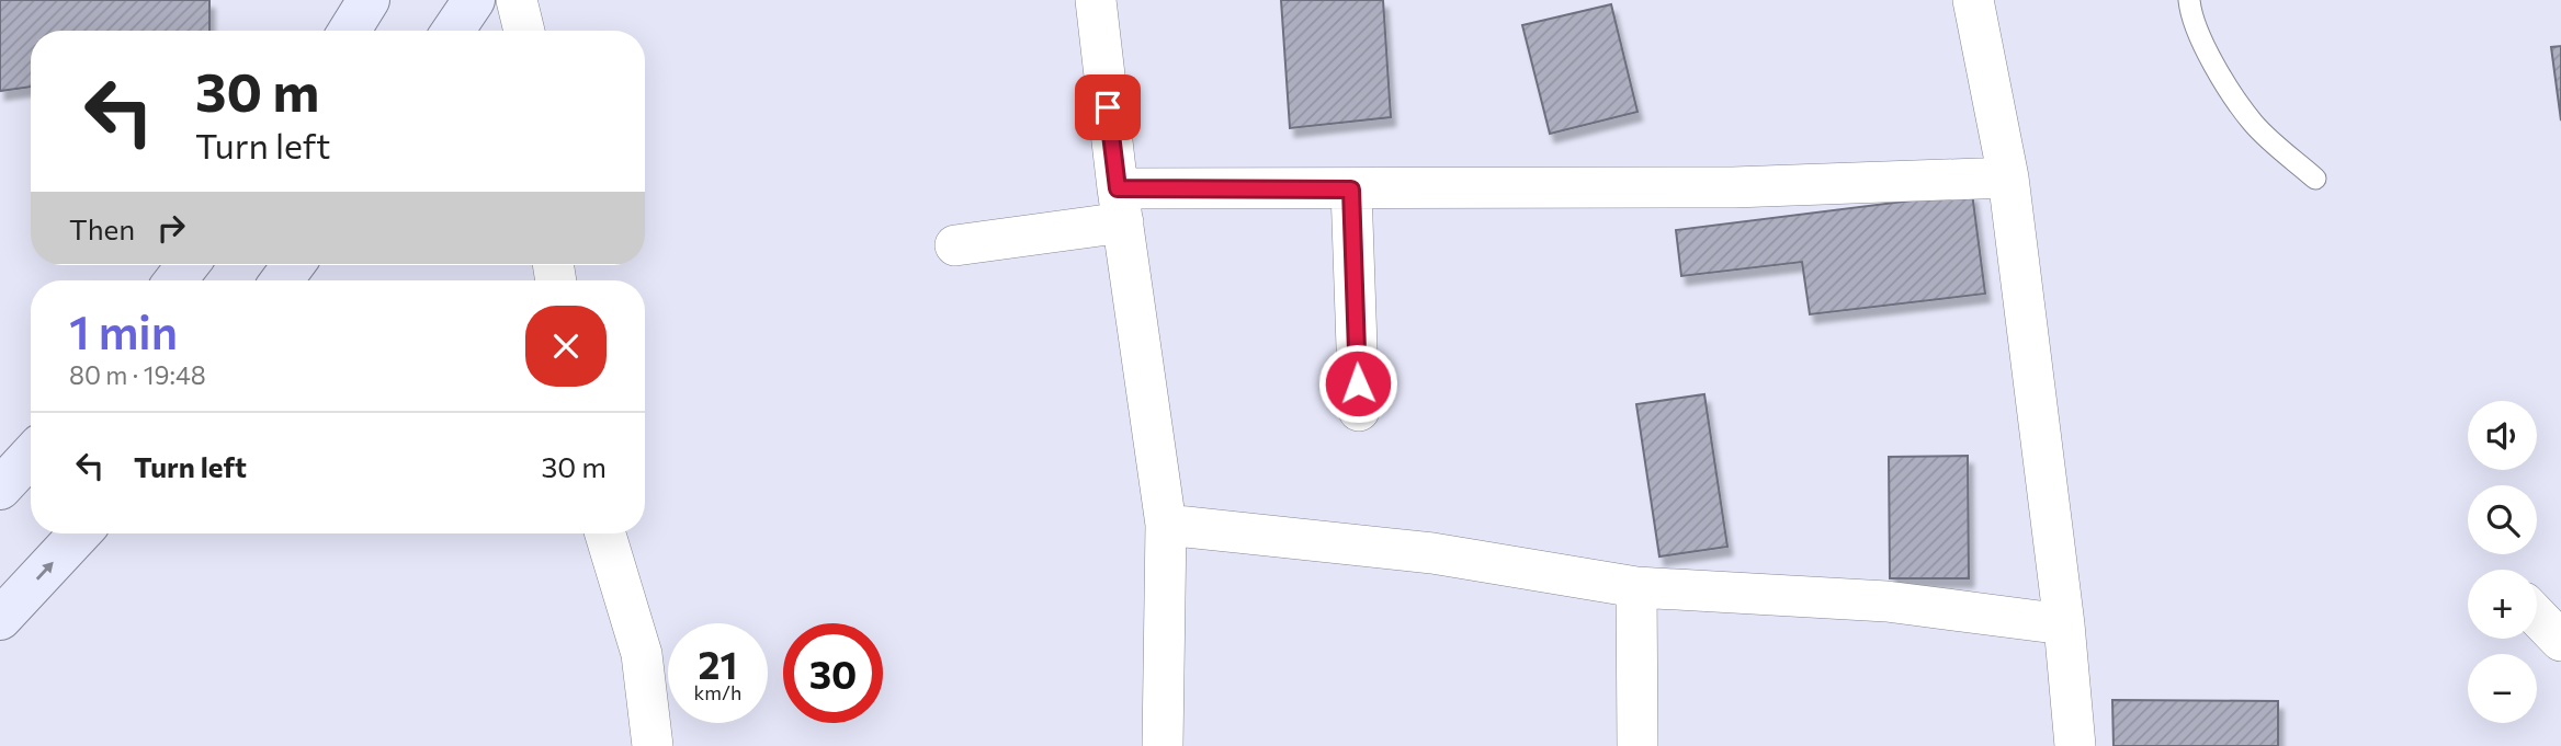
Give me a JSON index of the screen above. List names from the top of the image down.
{
  "page": {
    "turn": ["30 m", "Turn left"],
    "then": "Then",
    "heading": ["1 min", "80 m · 19:48"],
    "map_buttons": ["+", "−"],
    "list": [
      {
        "name": "Turn left",
        "value": "30 m"
      }
    ],
    "speed": "21 km/h",
    "limit": "30"
  }
}
